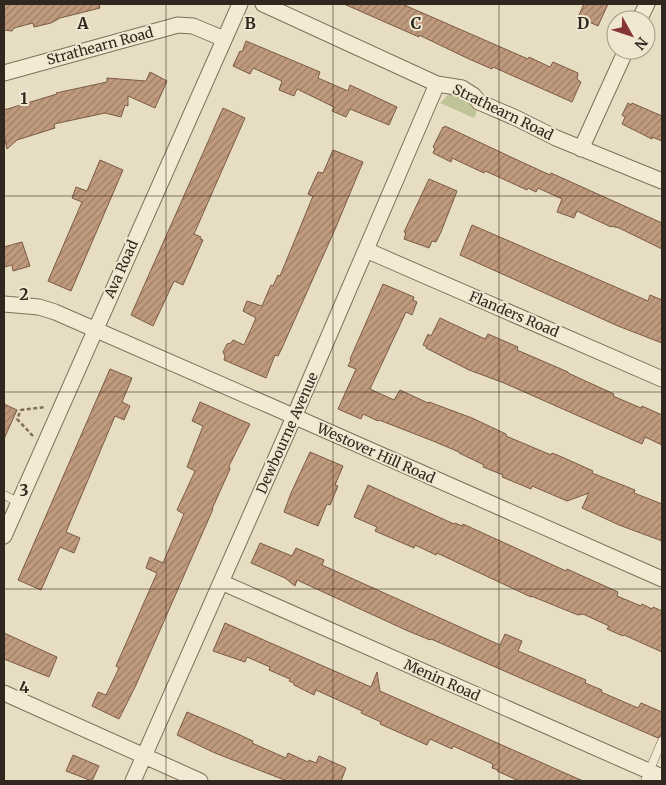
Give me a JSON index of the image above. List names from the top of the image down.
{
  "streets": {
    "street": [
      "Strathearn Road",
      "Ava Road",
      "Flanders Road",
      "Dewbourne Avenue",
      "Westover Hill Road",
      "Menin Road"
    ]
  },
  "crossings": [
    ["Strathearn Road", "Ava Road"],
    ["Strathearn Road", "Dewbourne Avenue"],
    ["Ava Road", "Westover Hill Road"],
    ["Flanders Road", "Dewbourne Avenue"],
    ["Dewbourne Avenue", "Westover Hill Road"],
    ["Dewbourne Avenue", "Menin Road"]
  ],
  "north": "bottom right",
  "grid": {
    "columns": [
      "A",
      "B",
      "C",
      "D"
    ],
    "rows": [
      "1",
      "2",
      "3",
      "4"
    ]
  }
}
